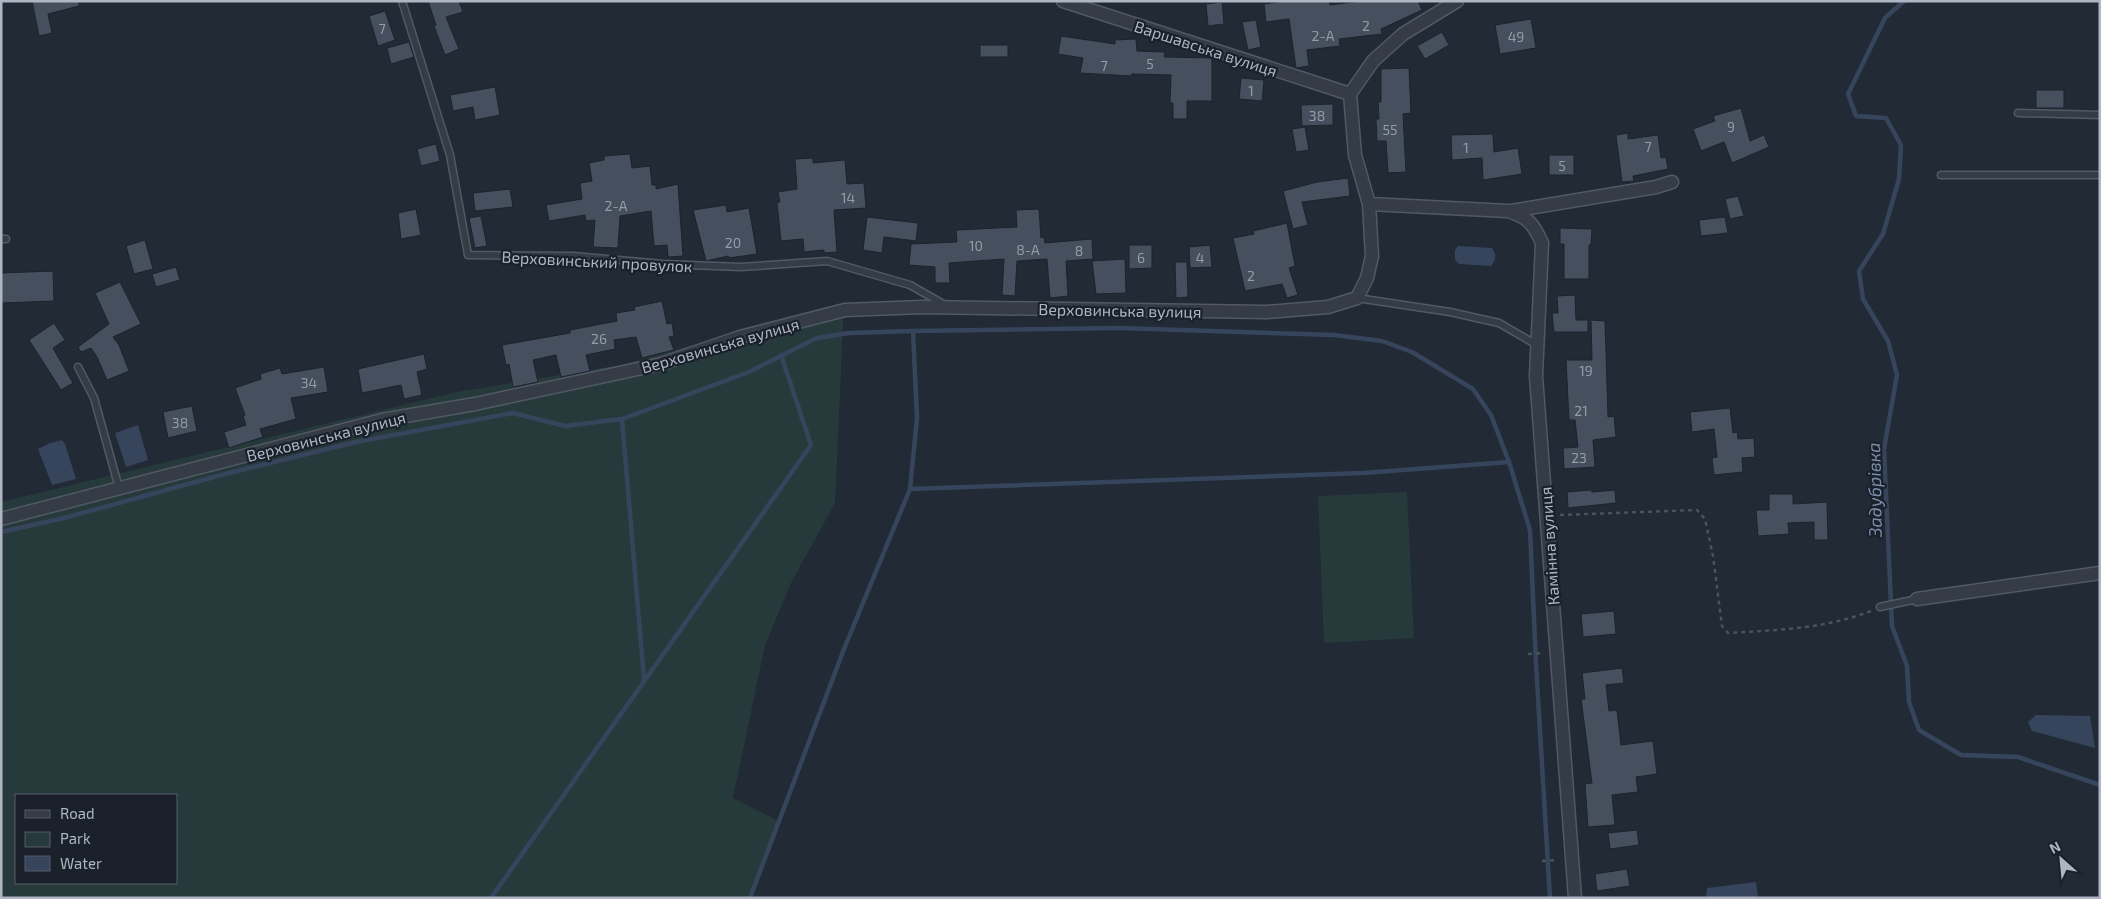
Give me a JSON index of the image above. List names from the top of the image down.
{
  "streets": {
    "street": ["Варшавська вулиця", "Верховинська вулиця", "Камінна вулиця"],
    "lane": ["Верховинський провулок"]
  },
  "crossings": [
    ["Верховинський провулок", "Верховинська вулиця"]
  ],
  "water": ["Задубрівка"],
  "house_numbers": [
    "2",
    "7",
    "2-А",
    "49",
    "5",
    "7",
    "1",
    "38",
    "9",
    "55",
    "7",
    "1",
    "5",
    "14",
    "2-А",
    "20",
    "10",
    "8-А",
    "8",
    "6",
    "4",
    "2",
    "26",
    "19",
    "34",
    "21",
    "38",
    "23"
  ],
  "legend": ["Road", "Park", "Water"],
  "north": "top left"
}
